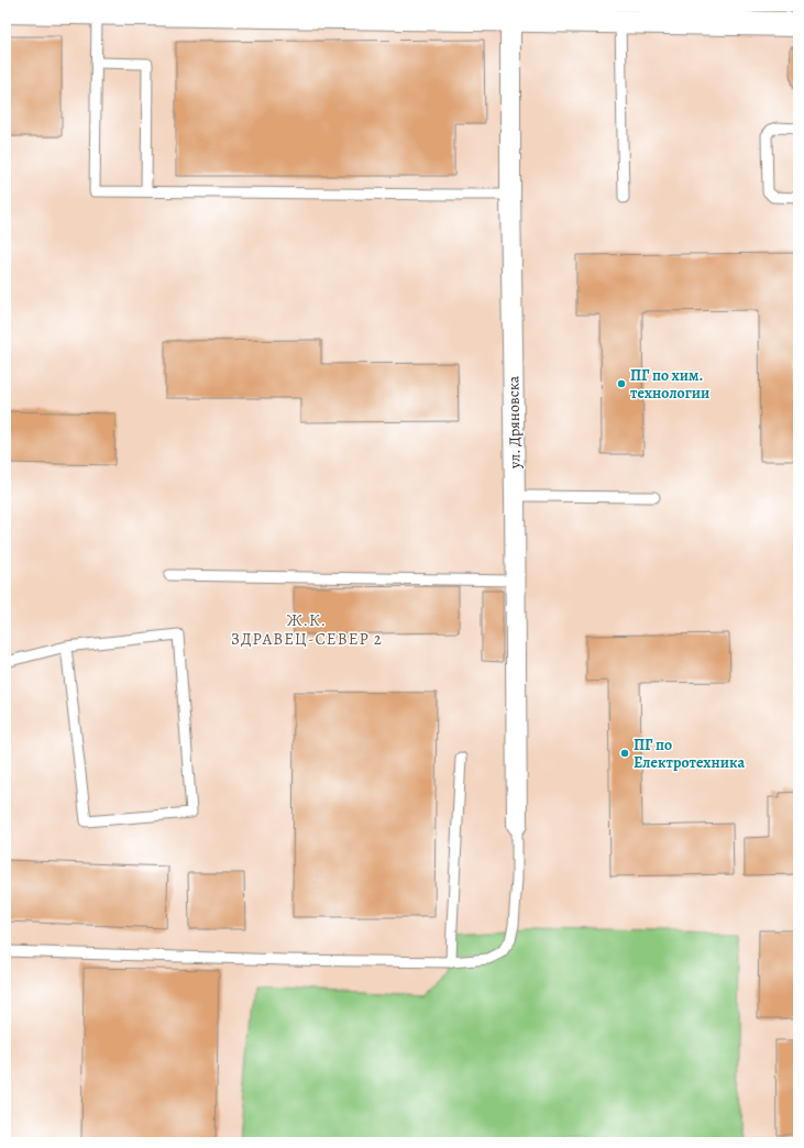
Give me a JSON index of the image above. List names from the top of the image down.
{
  "streets": {
    "street": ["ул. Дряновска"]
  },
  "districts": ["Ж.К. ЗДРАВЕЦ-СЕВЕР 2"],
  "places": ["ПГ по хим. технологии", "ПГ по Електротехника"]
}
